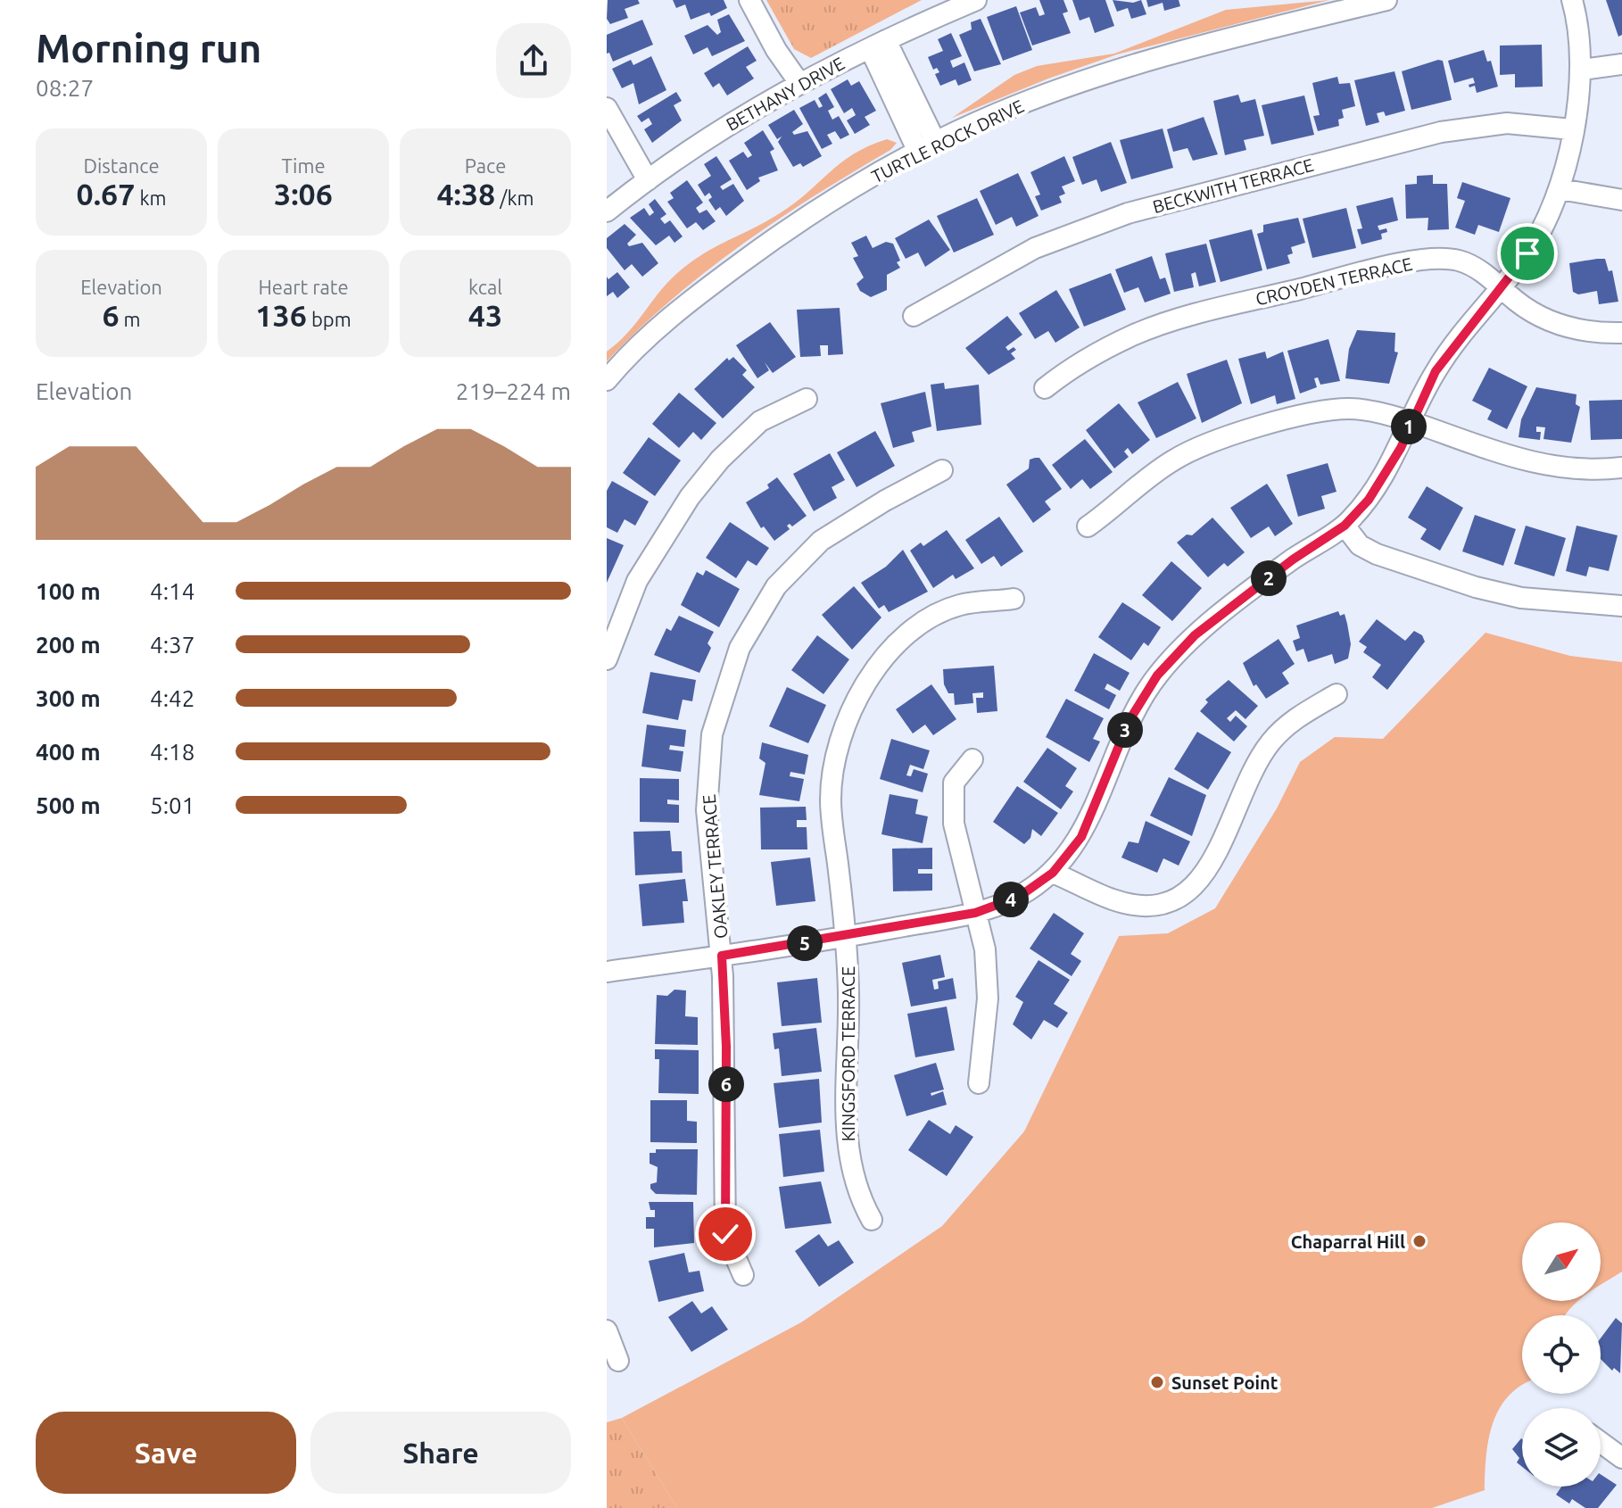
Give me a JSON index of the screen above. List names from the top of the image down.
{
  "streets": {
    "street": [
      "BETHANY DRIVE",
      "TURTLE ROCK DRIVE",
      "BECKWITH TERRACE",
      "CROYDEN TERRACE",
      "OAKLEY TERRACE",
      "KINGSFORD TERRACE"
    ]
  },
  "places": ["Chaparral Hill", "Sunset Point"],
  "north": "top right",
  "page": {
    "heading": ["Morning run", "08:27"],
    "stats": [
      ["Distance", "0.67 km"],
      ["Time", "3:06"],
      ["Pace", "4:38 /km"],
      ["Elevation", "6 m"],
      ["Heart rate", "136 bpm"],
      ["kcal", "43"]
    ],
    "chart": ["Elevation", "219–224 m"],
    "pins": [
      "1",
      "2",
      "3",
      "4",
      "5",
      "6"
    ],
    "list": [
      {
        "name": "100 m",
        "note": "4:14"
      },
      {
        "name": "200 m",
        "note": "4:37"
      },
      {
        "name": "300 m",
        "note": "4:42"
      },
      {
        "name": "400 m",
        "note": "4:18"
      },
      {
        "name": "500 m",
        "note": "5:01"
      }
    ],
    "buttons": ["Save", "Share"]
  }
}
